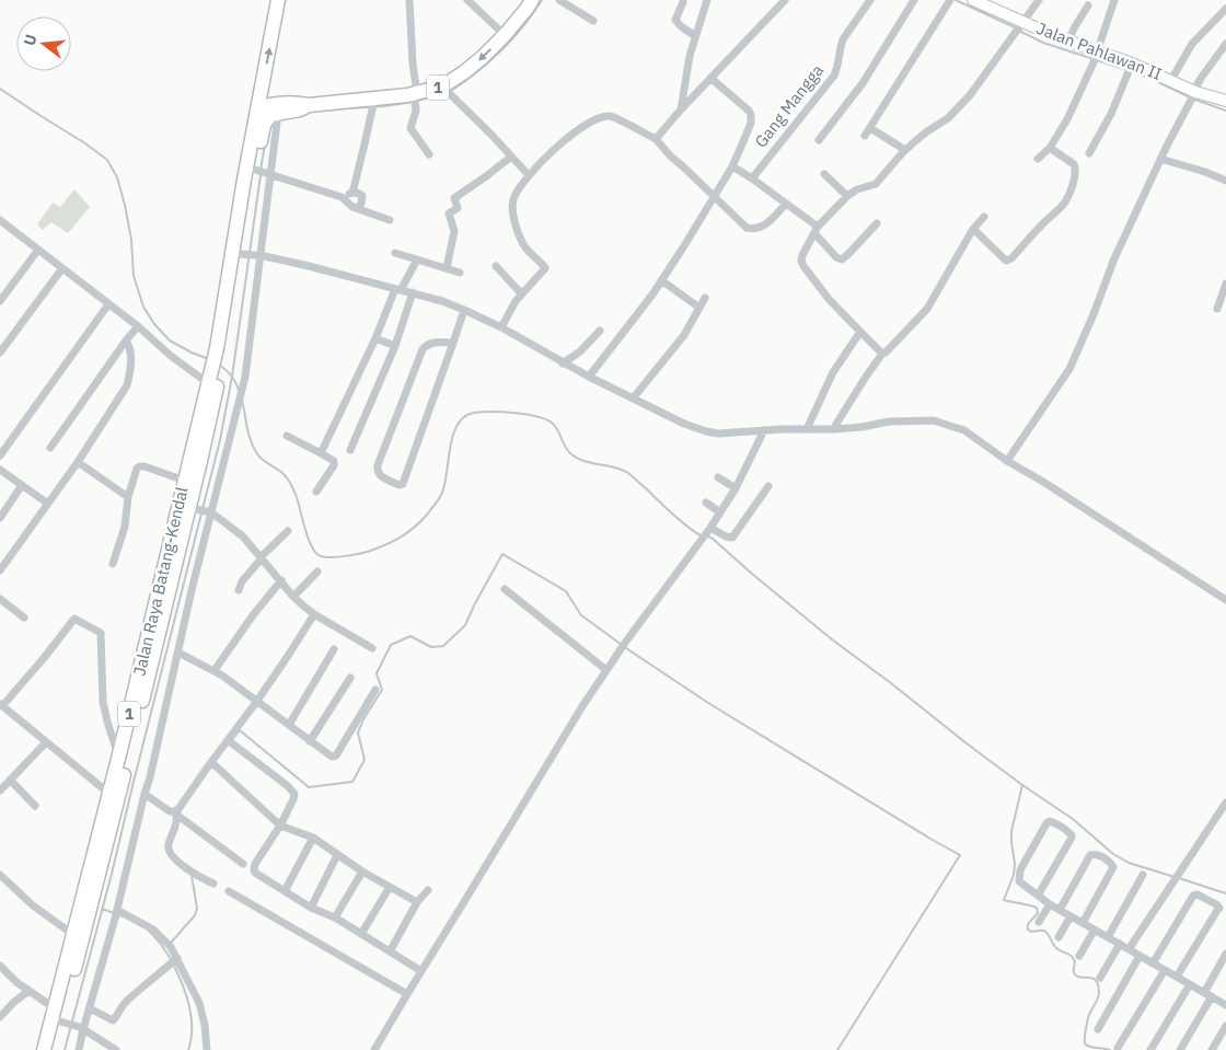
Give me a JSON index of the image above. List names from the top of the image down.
{
  "streets": {
    "highway": ["1", "Jalan Raya Batang-Kendal"],
    "street": ["Jalan Pahlawan II", "Gang Mangga"]
  },
  "crossings": [
    ["1", "Jalan Raya Batang-Kendal"]
  ],
  "north": "left"
}
